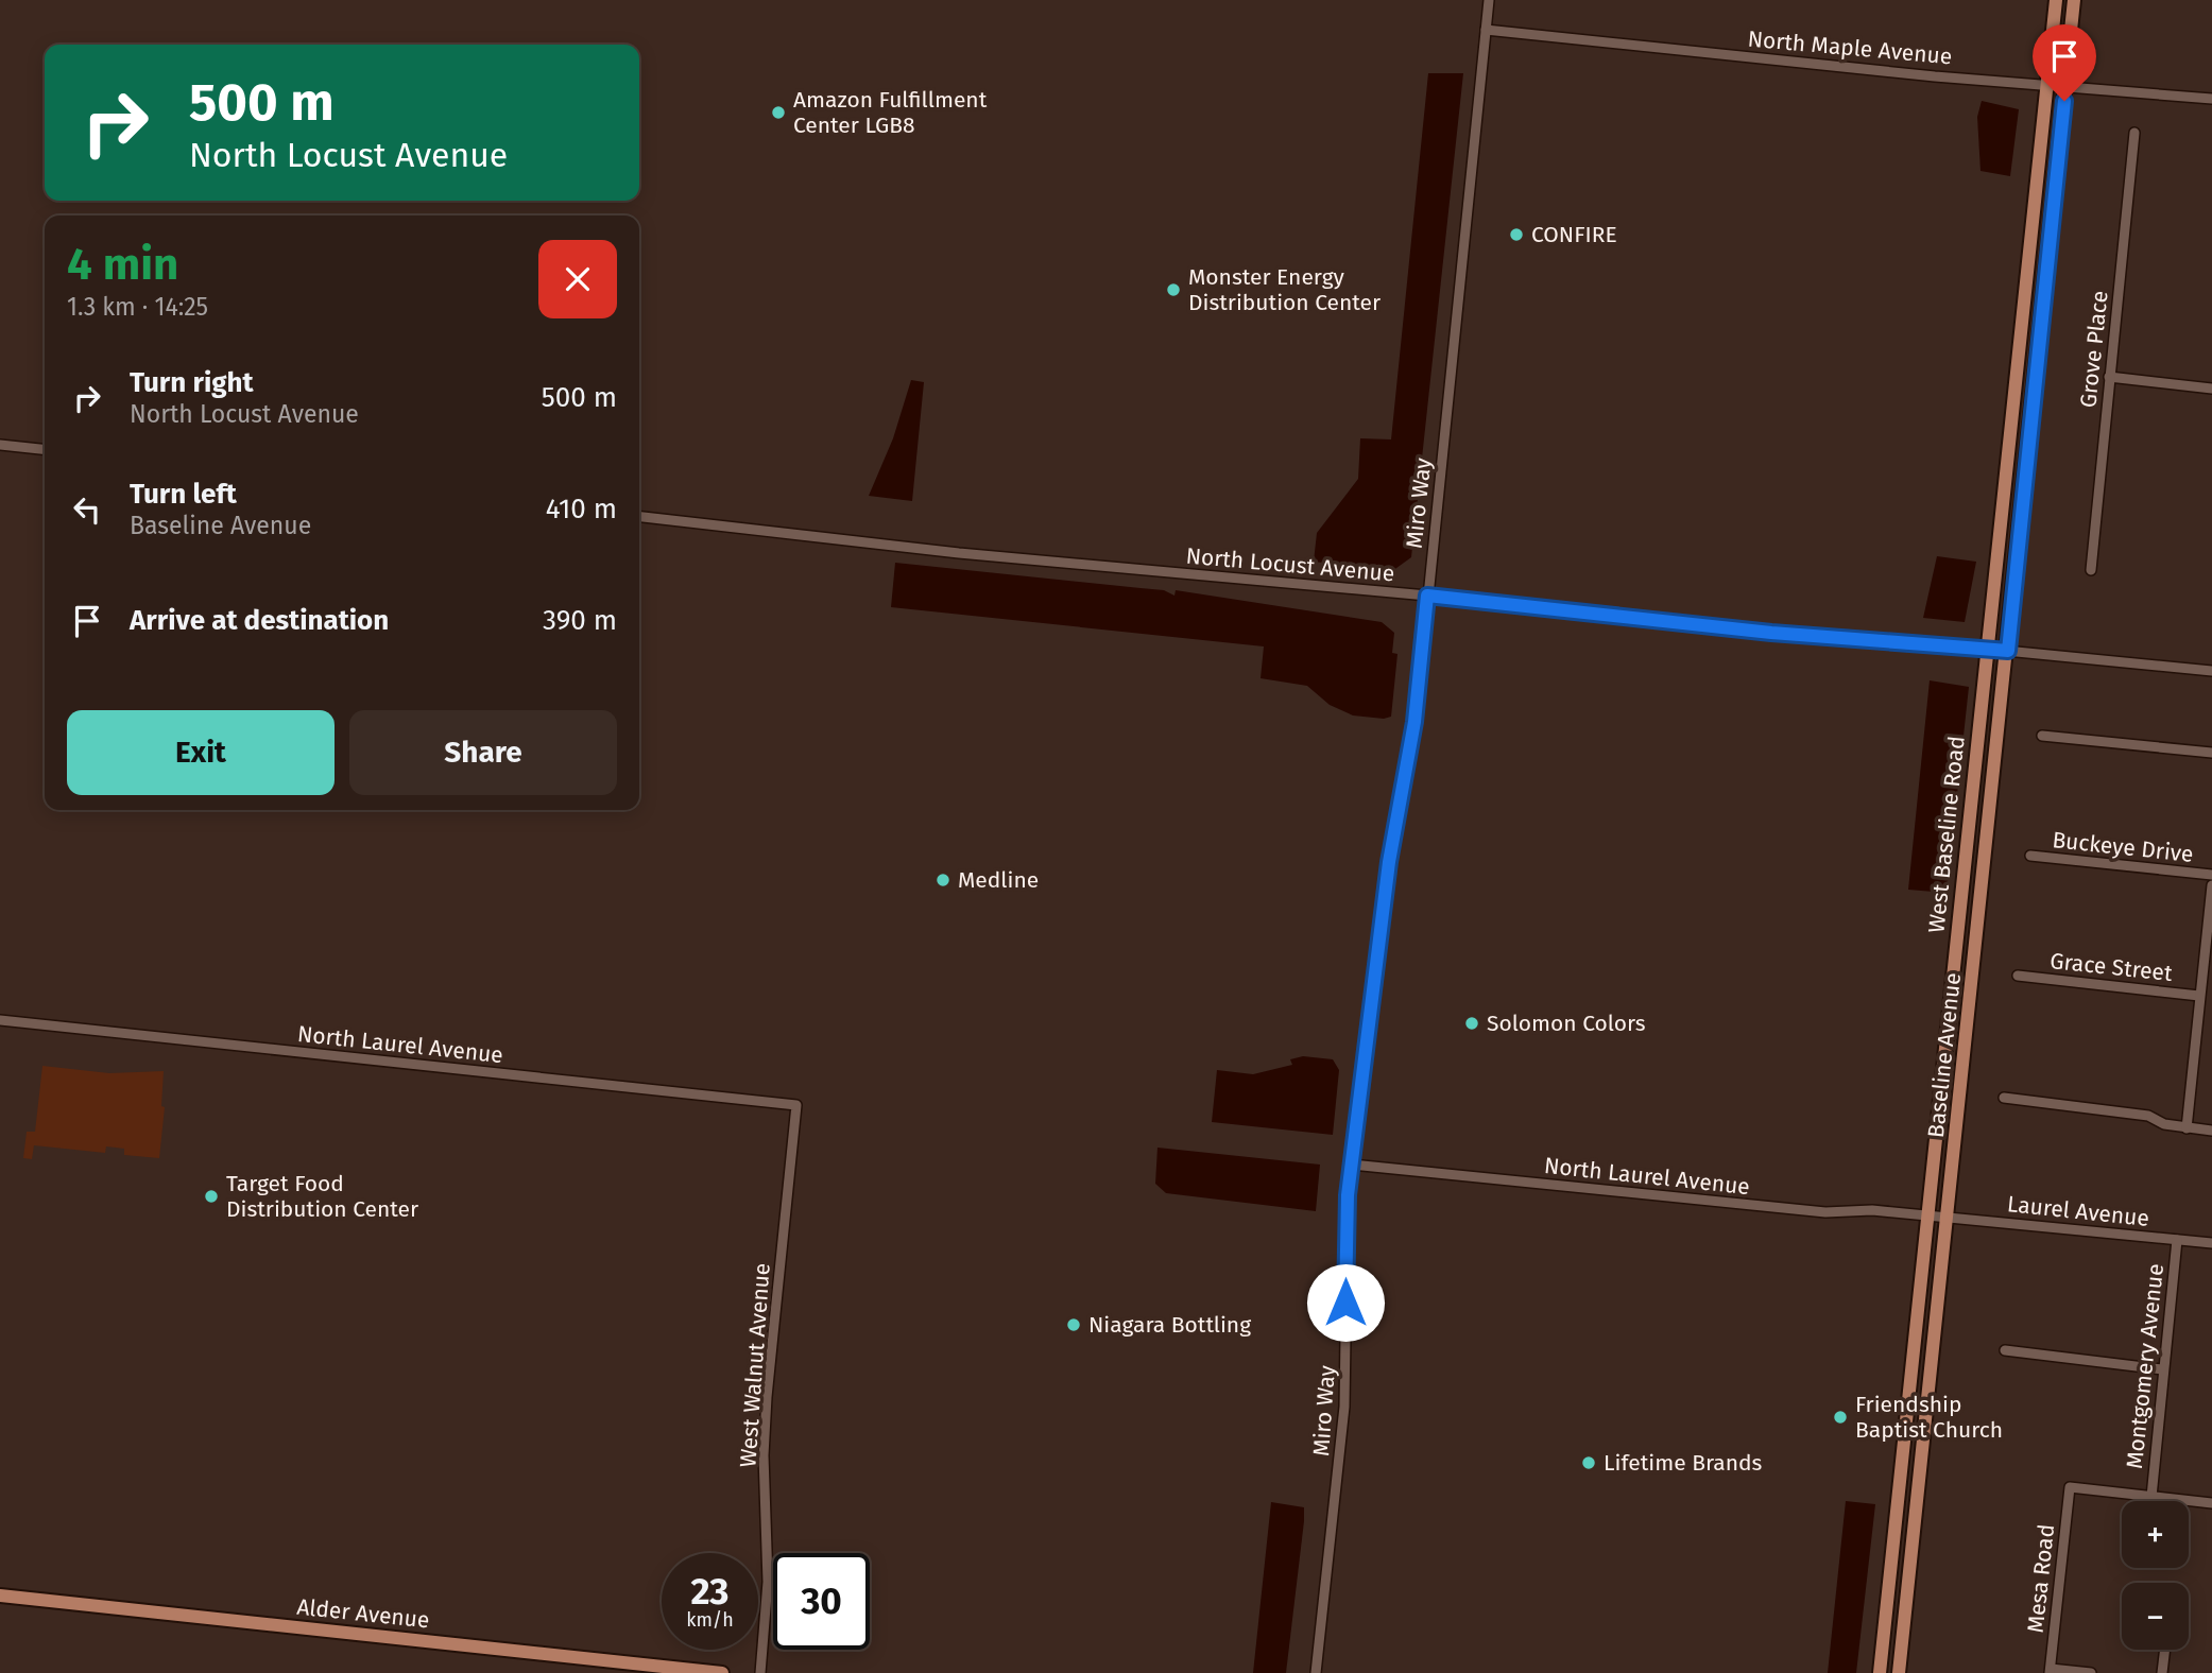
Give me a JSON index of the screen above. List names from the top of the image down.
{
  "streets": {
    "main road": ["West Baseline Road", "Baseline Avenue", "Alder Avenue"],
    "street": [
      "North Maple Avenue",
      "Grove Place",
      "Miro Way",
      "North Locust Avenue",
      "Buckeye Drive",
      "Grace Street",
      "North Laurel Avenue",
      "Laurel Avenue",
      "West Walnut Avenue",
      "Montgomery Avenue",
      "Mesa Road"
    ]
  },
  "crossings": [
    ["North Maple Avenue", "Miro Way"],
    ["North Maple Avenue", "West Baseline Road"],
    ["North Maple Avenue", "Baseline Avenue"],
    ["Miro Way", "North Locust Avenue"],
    ["Miro Way", "North Laurel Avenue"],
    ["North Locust Avenue", "West Baseline Road"],
    ["North Locust Avenue", "Baseline Avenue"],
    ["West Baseline Road", "North Laurel Avenue"],
    ["West Baseline Road", "Baseline Avenue"],
    ["West Baseline Road", "Laurel Avenue"],
    ["North Laurel Avenue", "Baseline Avenue"],
    ["North Laurel Avenue", "Laurel Avenue"],
    ["North Laurel Avenue", "West Walnut Avenue"],
    ["Baseline Avenue", "Laurel Avenue"],
    ["Laurel Avenue", "Montgomery Avenue"],
    ["Montgomery Avenue", "Mesa Road"]
  ],
  "places": [
    "Amazon Fulfillment Center LGB8",
    "CONFIRE",
    "Monster Energy Distribution Center",
    "Medline",
    "Solomon Colors",
    "Target Food Distribution Center",
    "Niagara Bottling",
    "Friendship Baptist Church",
    "Lifetime Brands"
  ],
  "page": {
    "turn": ["500 m", "North Locust Avenue"],
    "heading": ["4 min", "1.3 km · 14:25"],
    "list": [
      {
        "name": "Turn right",
        "note": "North Locust Avenue",
        "value": "500 m"
      },
      {
        "name": "Turn left",
        "note": "Baseline Avenue",
        "value": "410 m"
      },
      {
        "name": "Arrive at destination",
        "value": "390 m"
      }
    ],
    "buttons": ["Exit", "Share"],
    "map_buttons": ["+", "−"],
    "speed": "23 km/h",
    "limit": "30"
  }
}
